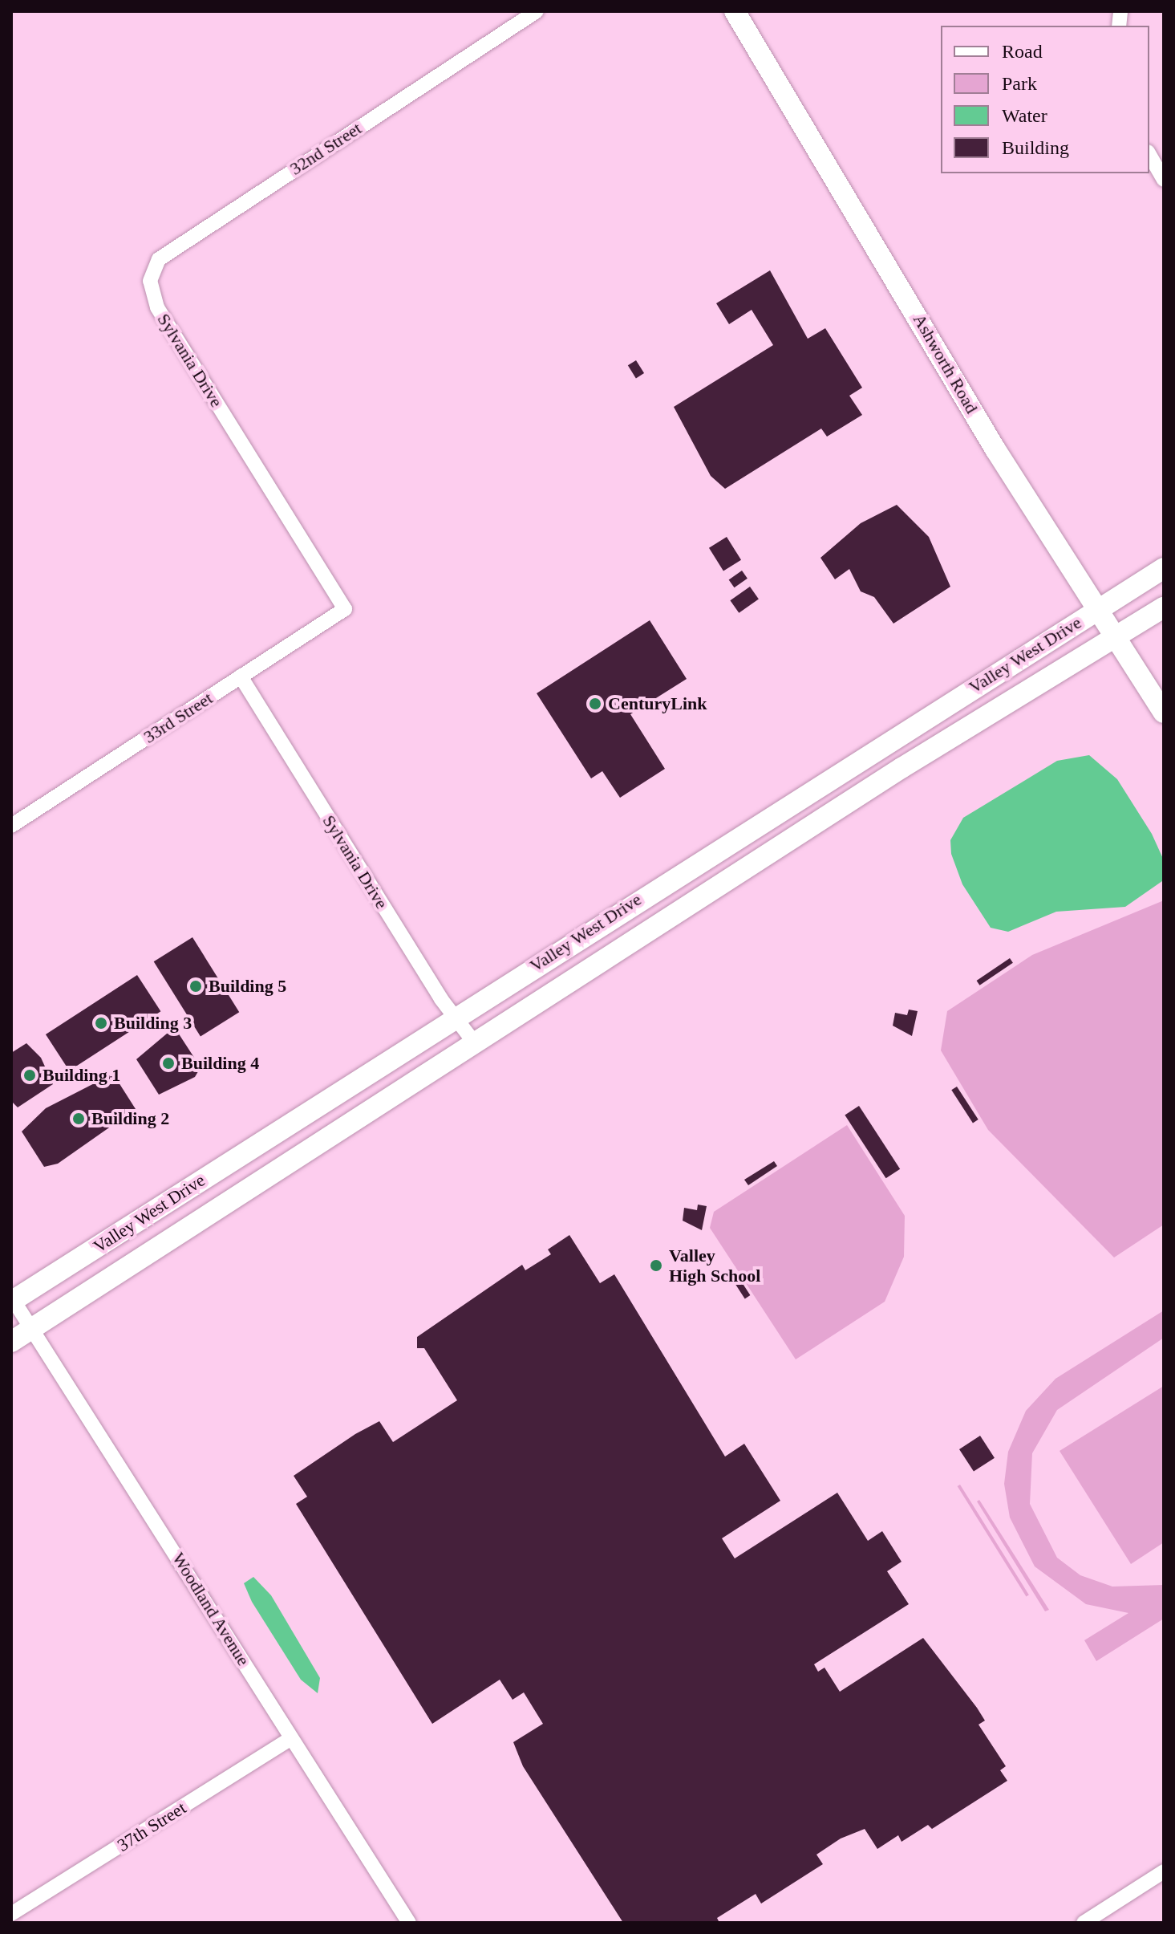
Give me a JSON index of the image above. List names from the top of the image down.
{
  "streets": {
    "main road": ["Ashworth Road", "Valley West Drive"],
    "street": [
      "32nd Street",
      "Sylvania Drive",
      "33rd Street",
      "Woodland Avenue",
      "37th Street"
    ]
  },
  "crossings": [
    ["32nd Street", "Sylvania Drive"],
    ["Sylvania Drive", "Valley West Drive"],
    ["Sylvania Drive", "33rd Street"],
    ["Ashworth Road", "Valley West Drive"],
    ["Valley West Drive", "Woodland Avenue"],
    ["Woodland Avenue", "37th Street"]
  ],
  "places": [
    "CenturyLink",
    "Building 5",
    "Building 3",
    "Building 4",
    "Building 1",
    "Building 2",
    "Valley High School"
  ],
  "legend": [
    "Road",
    "Park",
    "Water",
    "Building"
  ]
}
